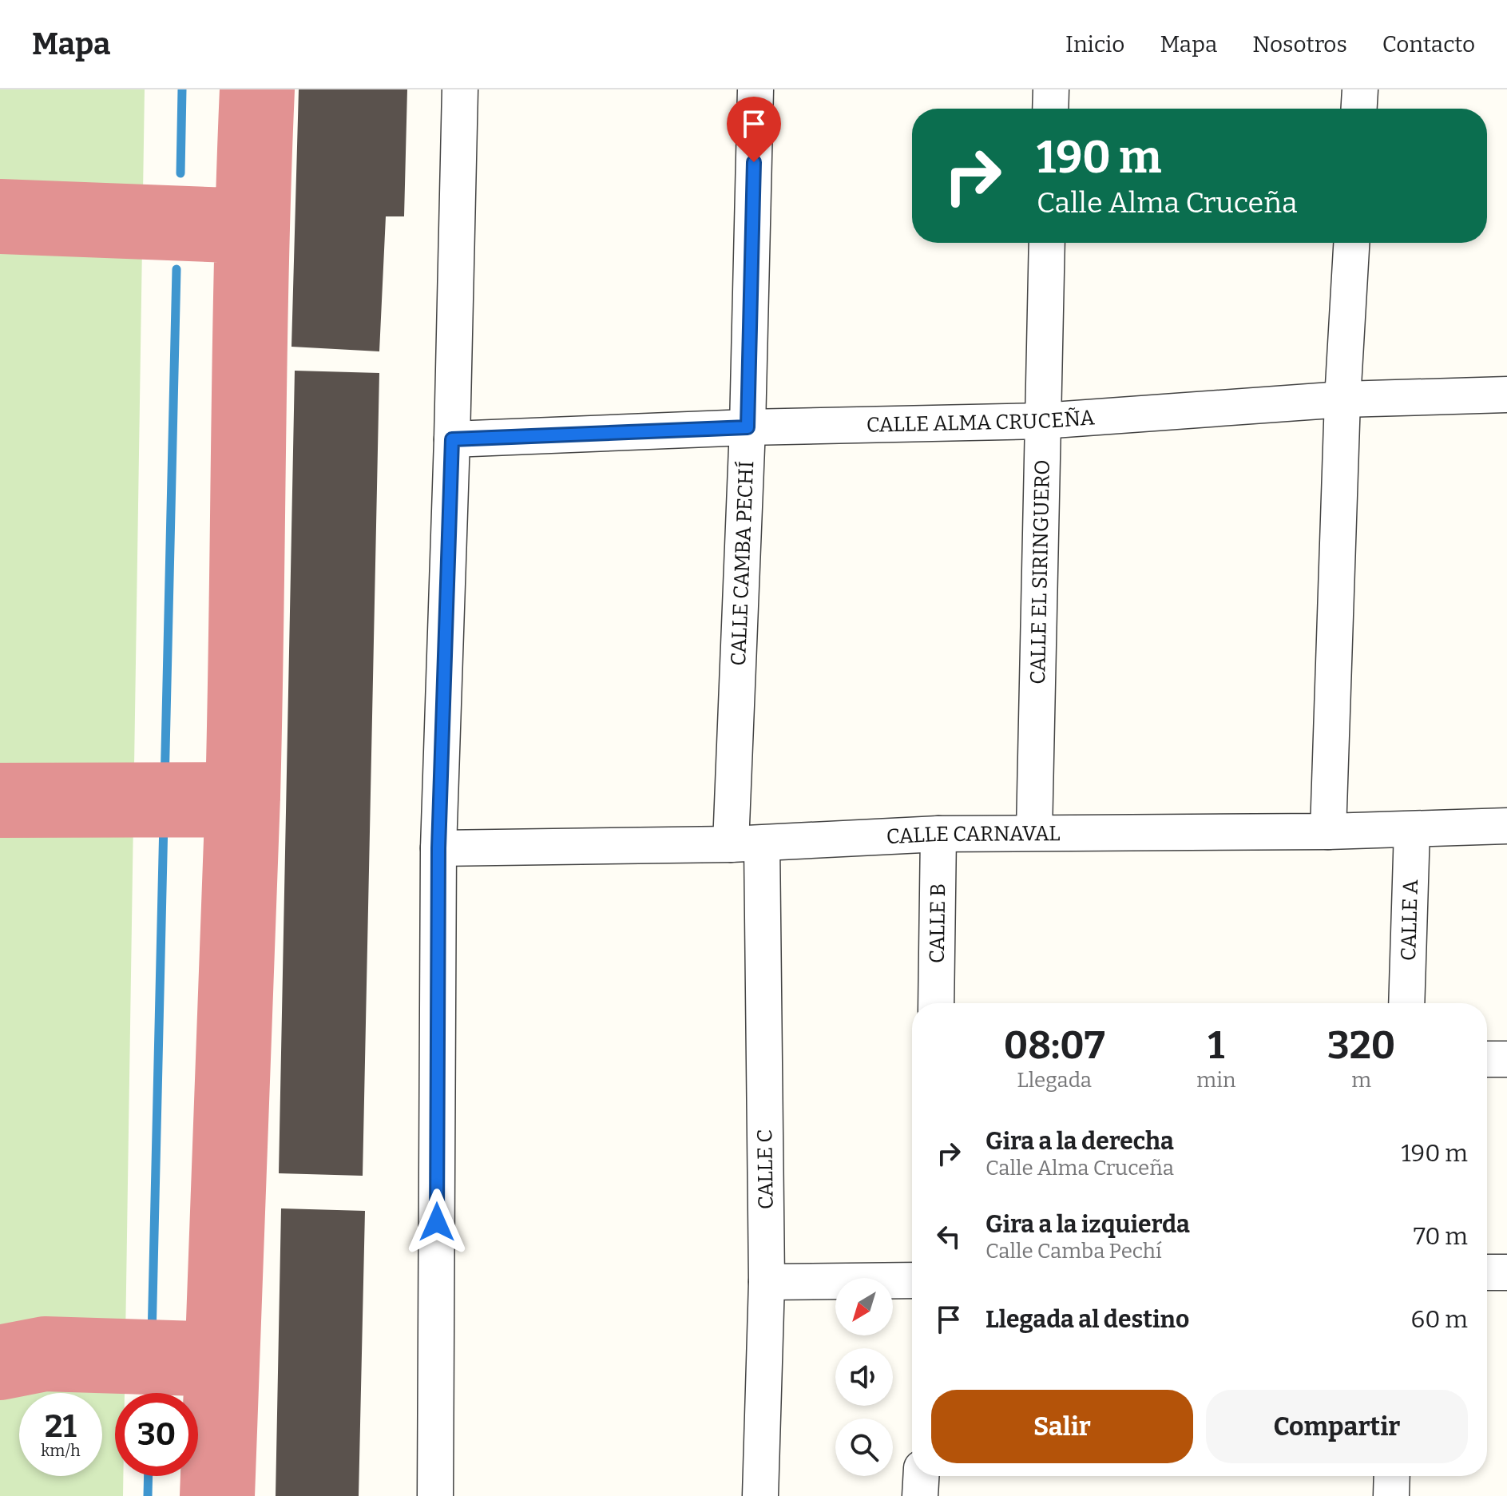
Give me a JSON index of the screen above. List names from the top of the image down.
{
  "streets": {
    "street": [
      "CALLE ALMA CRUCEÑA",
      "CALLE CAMBA PECHÍ",
      "CALLE EL SIRINGUERO",
      "CALLE CARNAVAL",
      "CALLE A",
      "CALLE B",
      "CALLE C"
    ]
  },
  "crossings": [
    ["CALLE ALMA CRUCEÑA", "CALLE CAMBA PECHÍ"],
    ["CALLE ALMA CRUCEÑA", "CALLE EL SIRINGUERO"],
    ["CALLE CAMBA PECHÍ", "CALLE CARNAVAL"],
    ["CALLE CAMBA PECHÍ", "CALLE C"],
    ["CALLE EL SIRINGUERO", "CALLE CARNAVAL"],
    ["CALLE CARNAVAL", "CALLE A"],
    ["CALLE CARNAVAL", "CALLE B"],
    ["CALLE CARNAVAL", "CALLE C"]
  ],
  "north": "bottom left",
  "page": {
    "header": "Mapa",
    "nav": [
      "Inicio",
      "Mapa",
      "Nosotros",
      "Contacto"
    ],
    "turn": ["190 m", "Calle Alma Cruceña"],
    "eta": [
      "08:07",
      "Llegada",
      "1",
      "min",
      "320",
      "m"
    ],
    "list": [
      {
        "name": "Gira a la derecha",
        "note": "Calle Alma Cruceña",
        "value": "190 m"
      },
      {
        "name": "Gira a la izquierda",
        "note": "Calle Camba Pechí",
        "value": "70 m"
      },
      {
        "name": "Llegada al destino",
        "value": "60 m"
      }
    ],
    "buttons": ["Salir", "Compartir"],
    "speed": "21 km/h",
    "limit": "30"
  }
}
